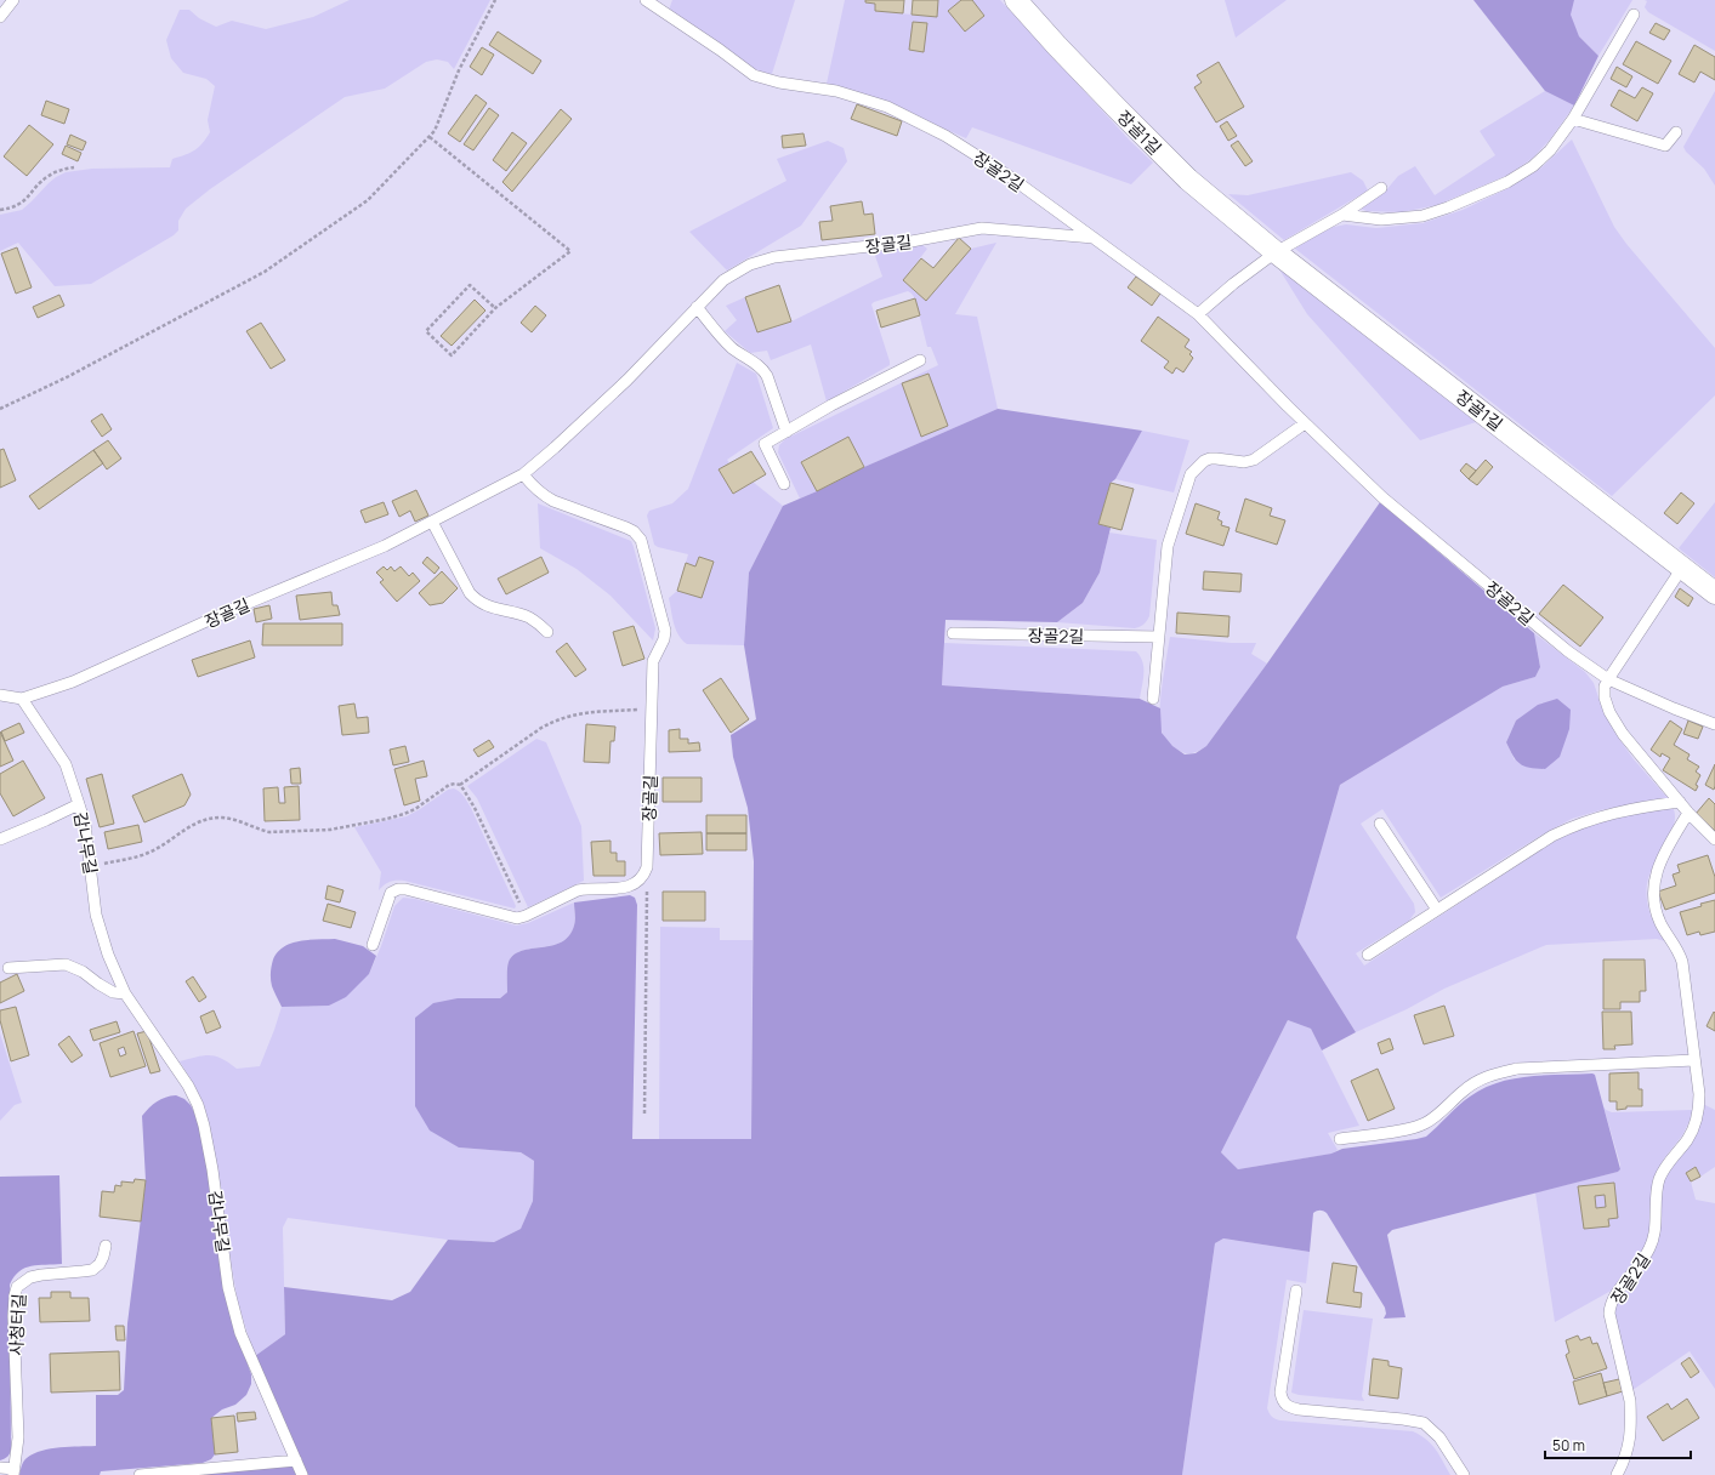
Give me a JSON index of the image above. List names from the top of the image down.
{
  "streets": {
    "street": ["장골1길"],
    "lane": [
      "장골2길",
      "장골길",
      "감나무길",
      "사청터길"
    ]
  },
  "crossings": [
    ["장골2길", "장골길"],
    ["장골길", "감나무길"]
  ],
  "scale_bar": "50 m"
}
